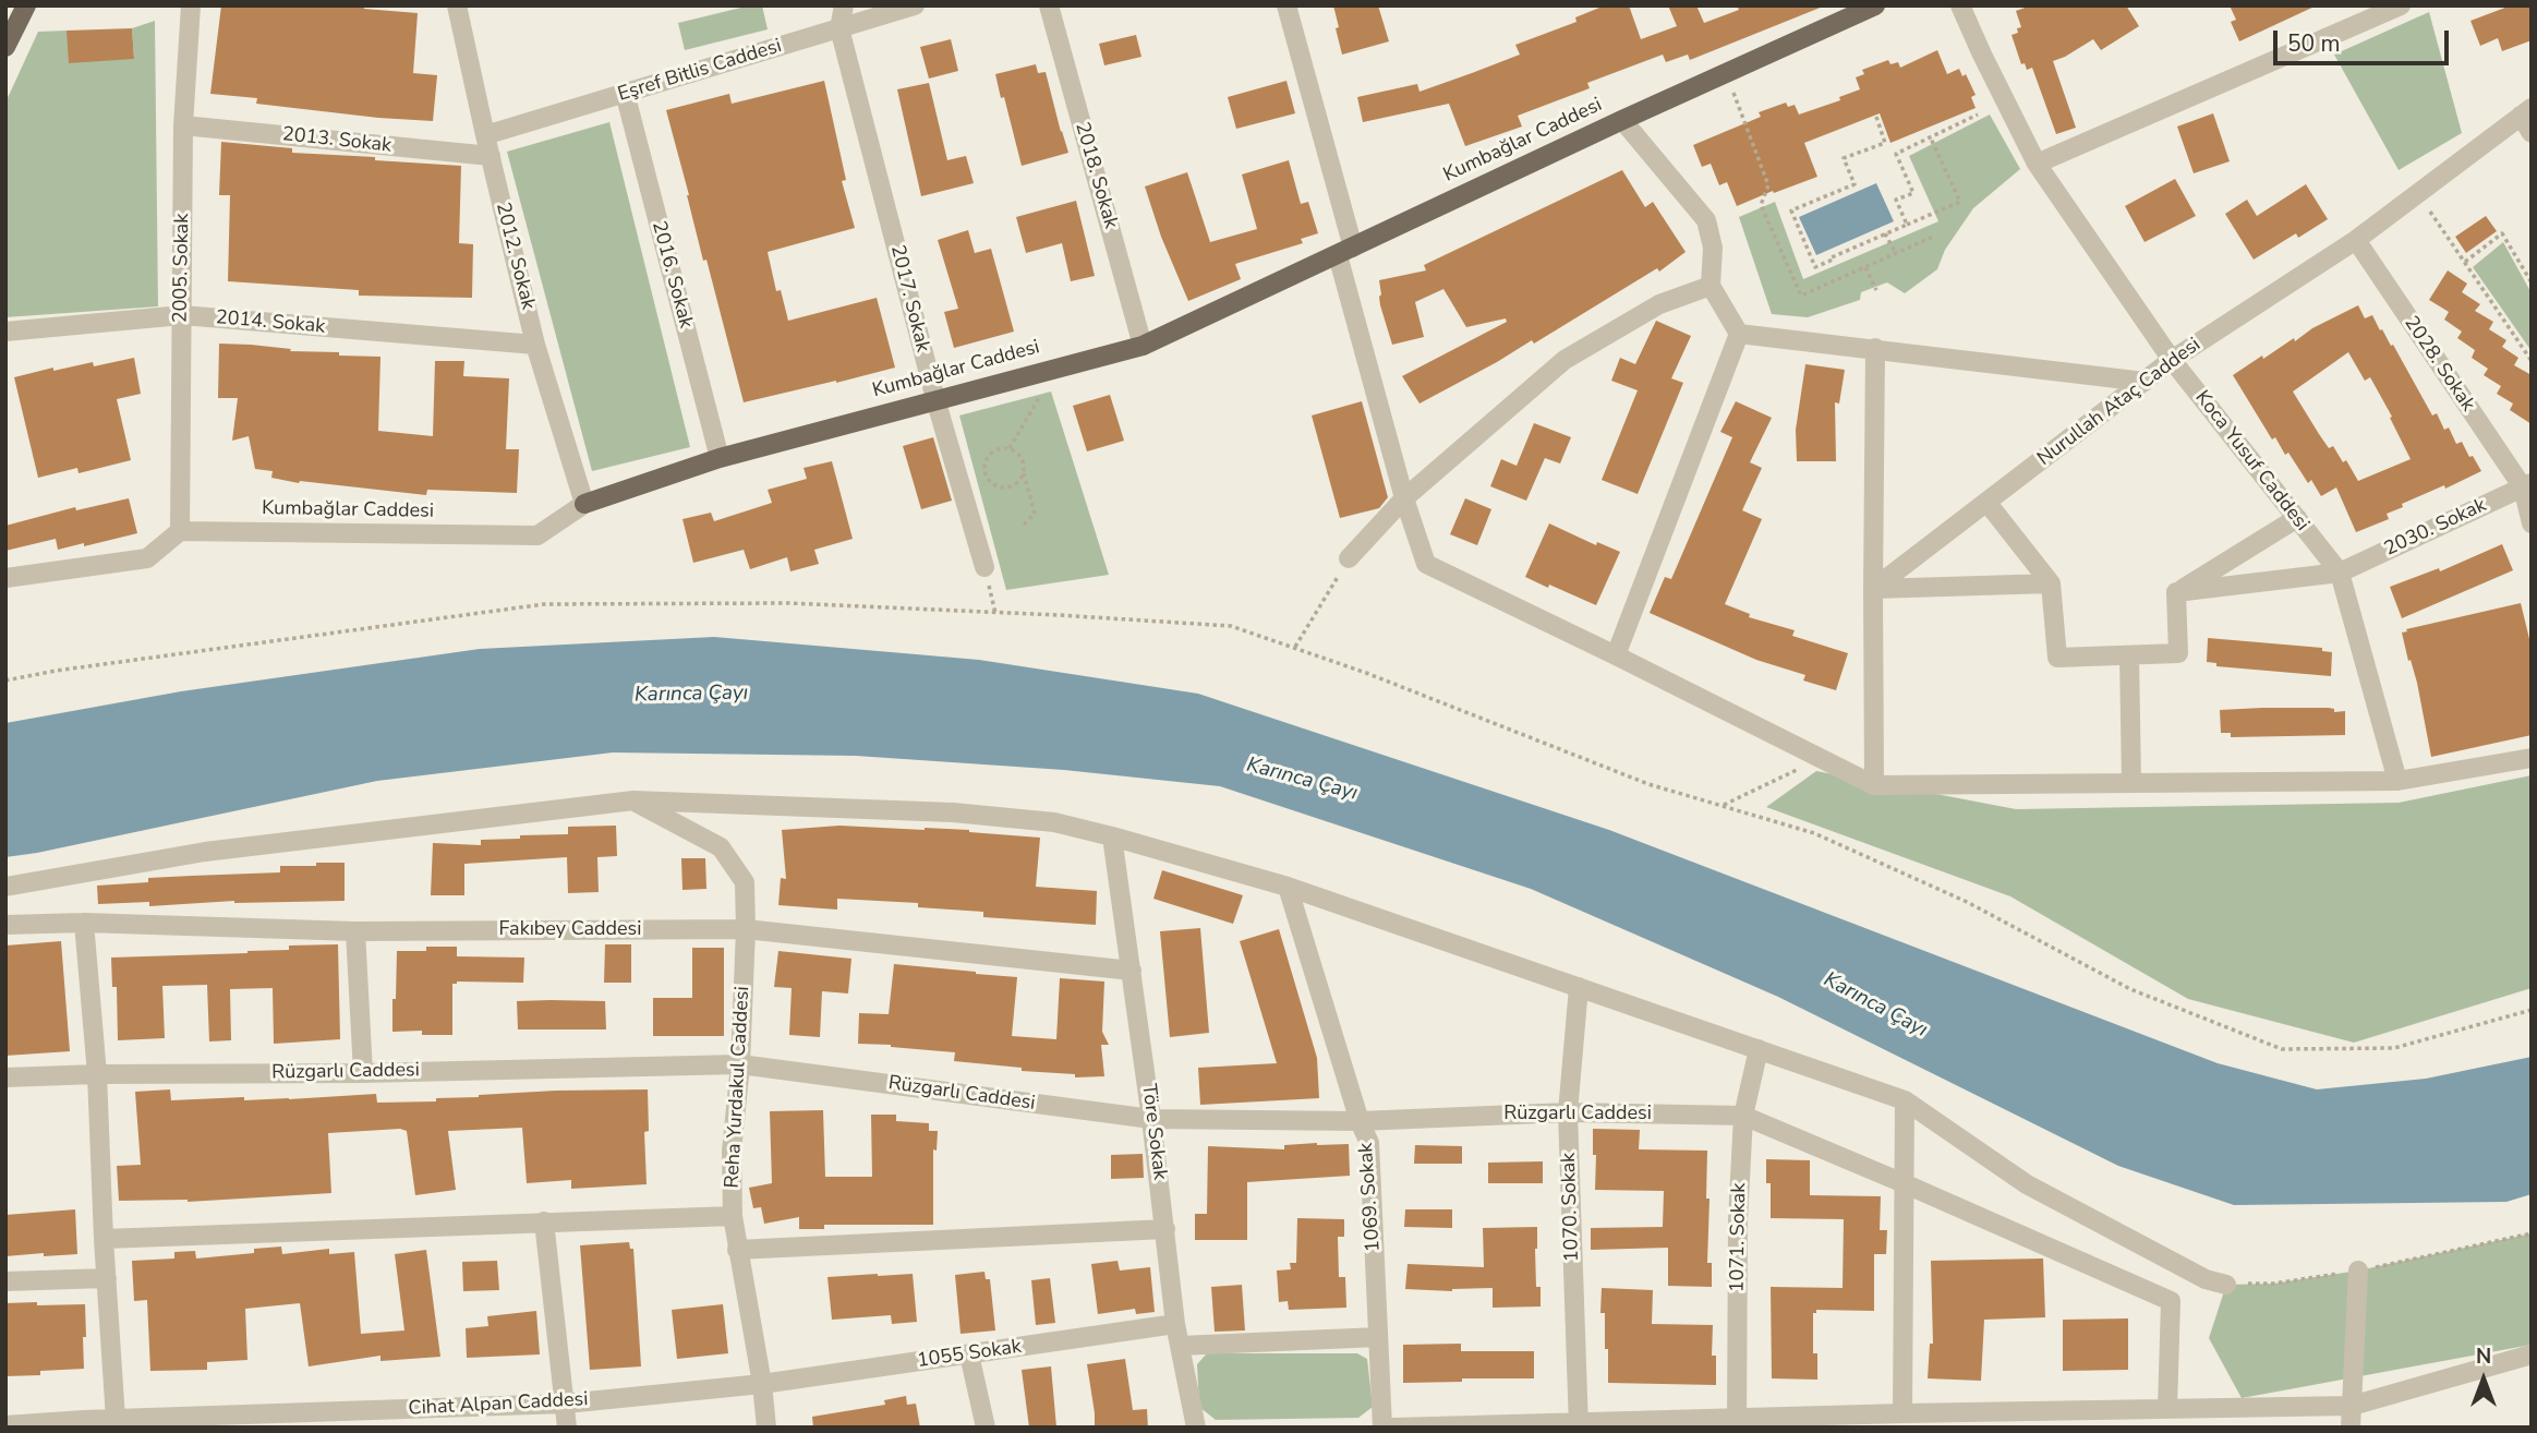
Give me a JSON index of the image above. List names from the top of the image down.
{
  "streets": {
    "main road": ["Kumbağlar Caddesi"],
    "street": [
      "Eşref Bitlis Caddesi",
      "2013. Sokak",
      "2018. Sokak",
      "2012. Sokak",
      "2005. Sokak",
      "2016. Sokak",
      "2017. Sokak",
      "2014. Sokak",
      "2028. Sokak",
      "Nurullah Ataç Caddesi",
      "Koca Yusuf Caddesi",
      "2030. Sokak",
      "Fakıbey Caddesi",
      "Rüzgarlı Caddesi",
      "Reha Yurdakul Caddesi",
      "Töre Sokak",
      "1069. Sokak",
      "1070. Sokak",
      "1071. Sokak",
      "1055 Sokak",
      "Cihat Alpan Caddesi"
    ]
  },
  "crossings": [
    ["Eşref Bitlis Caddesi", "2012. Sokak"],
    ["Eşref Bitlis Caddesi", "2016. Sokak"],
    ["Eşref Bitlis Caddesi", "2017. Sokak"],
    ["2013. Sokak", "2012. Sokak"],
    ["2013. Sokak", "2005. Sokak"],
    ["Kumbağlar Caddesi", "2018. Sokak"],
    ["Kumbağlar Caddesi", "2012. Sokak"],
    ["Kumbağlar Caddesi", "2005. Sokak"],
    ["Kumbağlar Caddesi", "2016. Sokak"],
    ["Kumbağlar Caddesi", "2017. Sokak"],
    ["2012. Sokak", "2014. Sokak"],
    ["2005. Sokak", "2014. Sokak"],
    ["2028. Sokak", "Nurullah Ataç Caddesi"],
    ["2028. Sokak", "2030. Sokak"],
    ["Nurullah Ataç Caddesi", "Koca Yusuf Caddesi"],
    ["Koca Yusuf Caddesi", "2030. Sokak"],
    ["Fakıbey Caddesi", "Reha Yurdakul Caddesi"],
    ["Fakıbey Caddesi", "Töre Sokak"],
    ["Rüzgarlı Caddesi", "Reha Yurdakul Caddesi"],
    ["Rüzgarlı Caddesi", "Töre Sokak"],
    ["Rüzgarlı Caddesi", "1069. Sokak"],
    ["Rüzgarlı Caddesi", "1070. Sokak"],
    ["Rüzgarlı Caddesi", "1071. Sokak"],
    ["Reha Yurdakul Caddesi", "1055 Sokak"],
    ["Reha Yurdakul Caddesi", "Cihat Alpan Caddesi"],
    ["Töre Sokak", "1055 Sokak"],
    ["1055 Sokak", "Cihat Alpan Caddesi"]
  ],
  "water": ["Karınca Çayı"],
  "scale_bar": "50 m",
  "north": "top"
}
